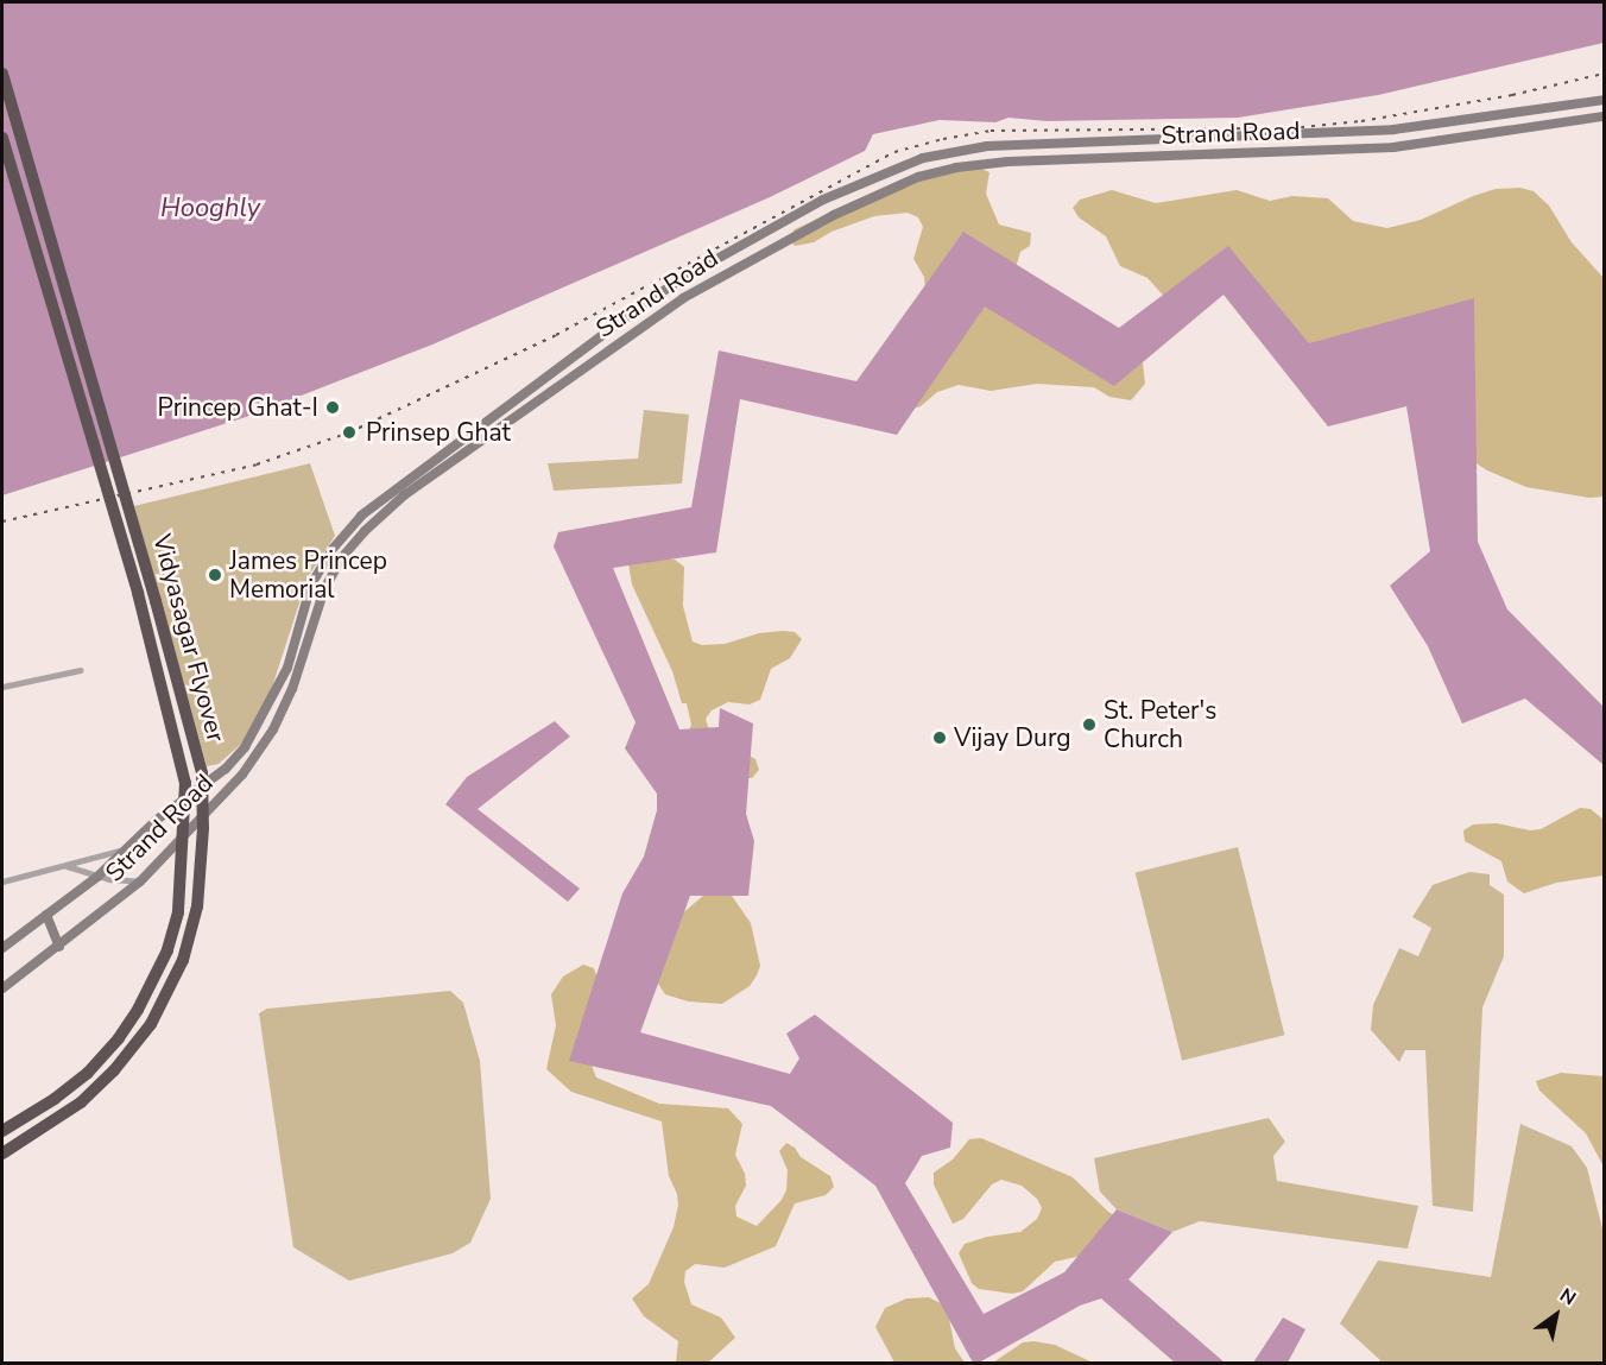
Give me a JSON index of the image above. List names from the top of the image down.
{
  "streets": {
    "highway": ["Vidyasagar Flyover"],
    "main road": ["Strand Road"]
  },
  "water": ["Hooghly"],
  "places": [
    "Princep Ghat-I",
    "Prinsep Ghat",
    "James Princep Memorial",
    "St. Peter's Church",
    "Vijay Durg"
  ],
  "north": "top right"
}
